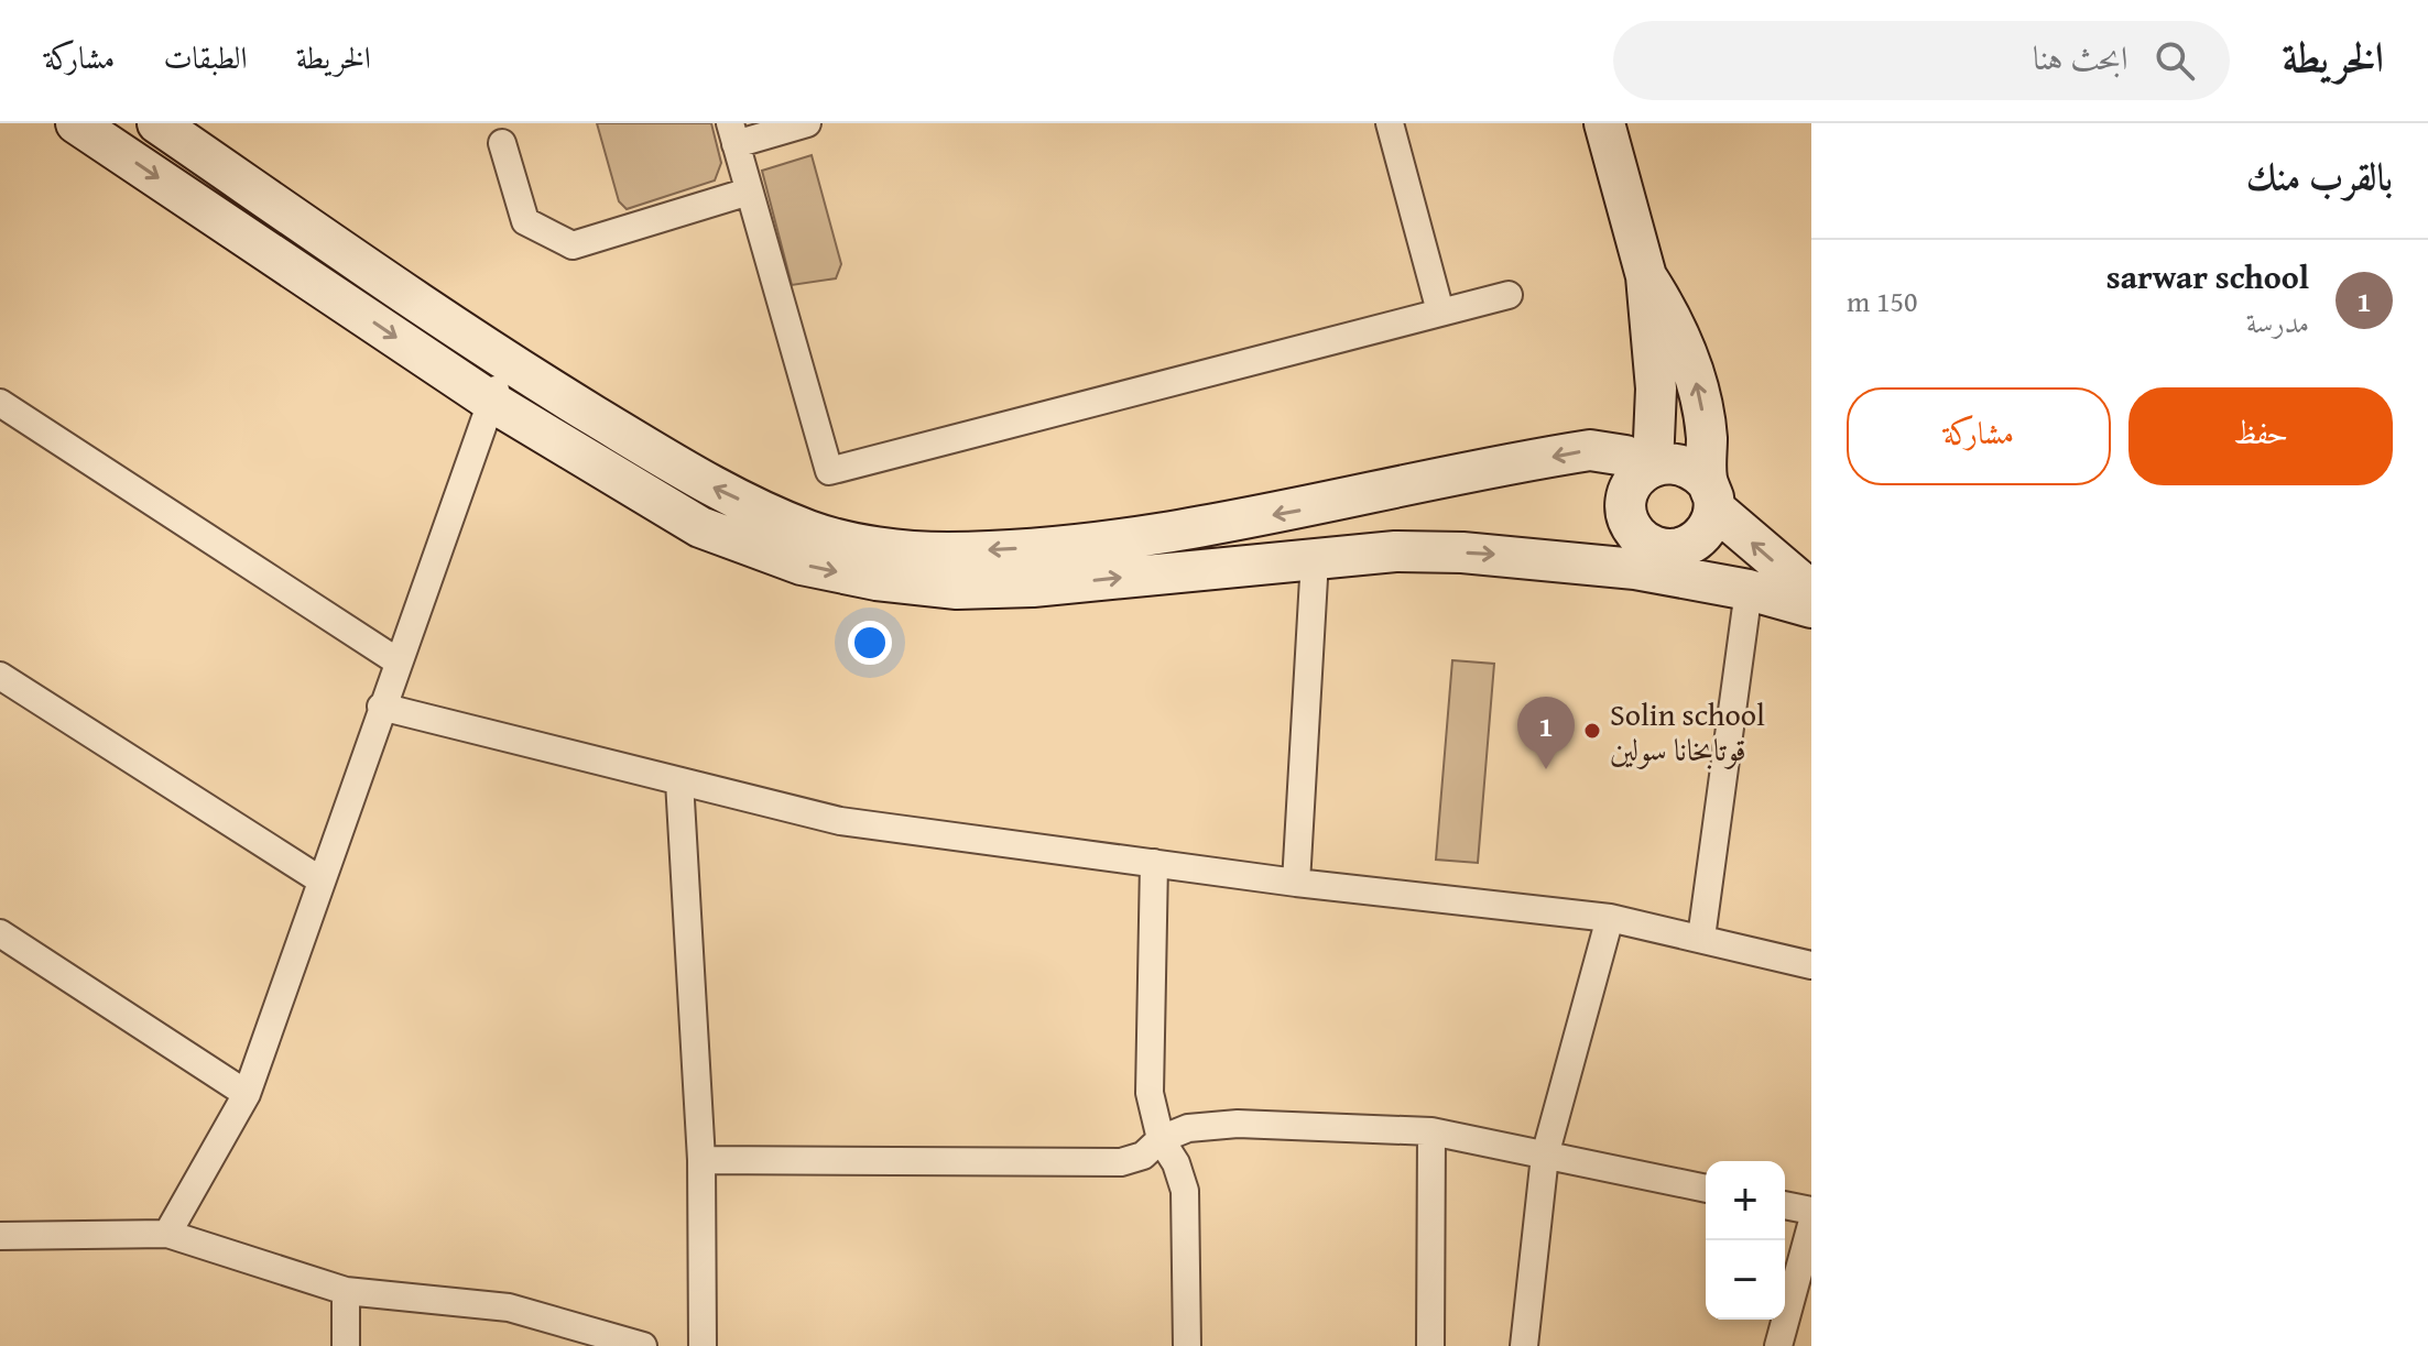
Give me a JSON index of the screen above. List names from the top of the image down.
{
  "places": ["Solin school قوتابخانا سولین"],
  "page": {
    "header": "الخريطة",
    "search": "ابحث هنا",
    "nav": ["الخريطة", "الطبقات", "مشاركة"],
    "heading": "بالقرب منك",
    "list": [
      {
        "mark": "1",
        "name": "sarwar school",
        "note": "مدرسة",
        "value": "150 m"
      }
    ],
    "buttons": ["حفظ", "مشاركة"],
    "pins": "1",
    "map_buttons": ["+", "−"]
  }
}
